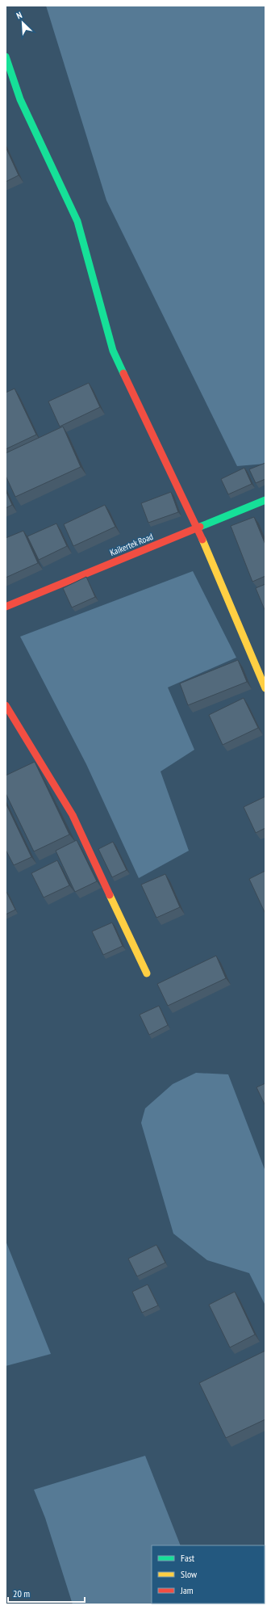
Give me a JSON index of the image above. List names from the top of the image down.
{
  "streets": {
    "street": ["Kaikertek Road"]
  },
  "legend": ["Fast", "Slow", "Jam"],
  "scale_bar": "20 m",
  "north": "top left"
}
